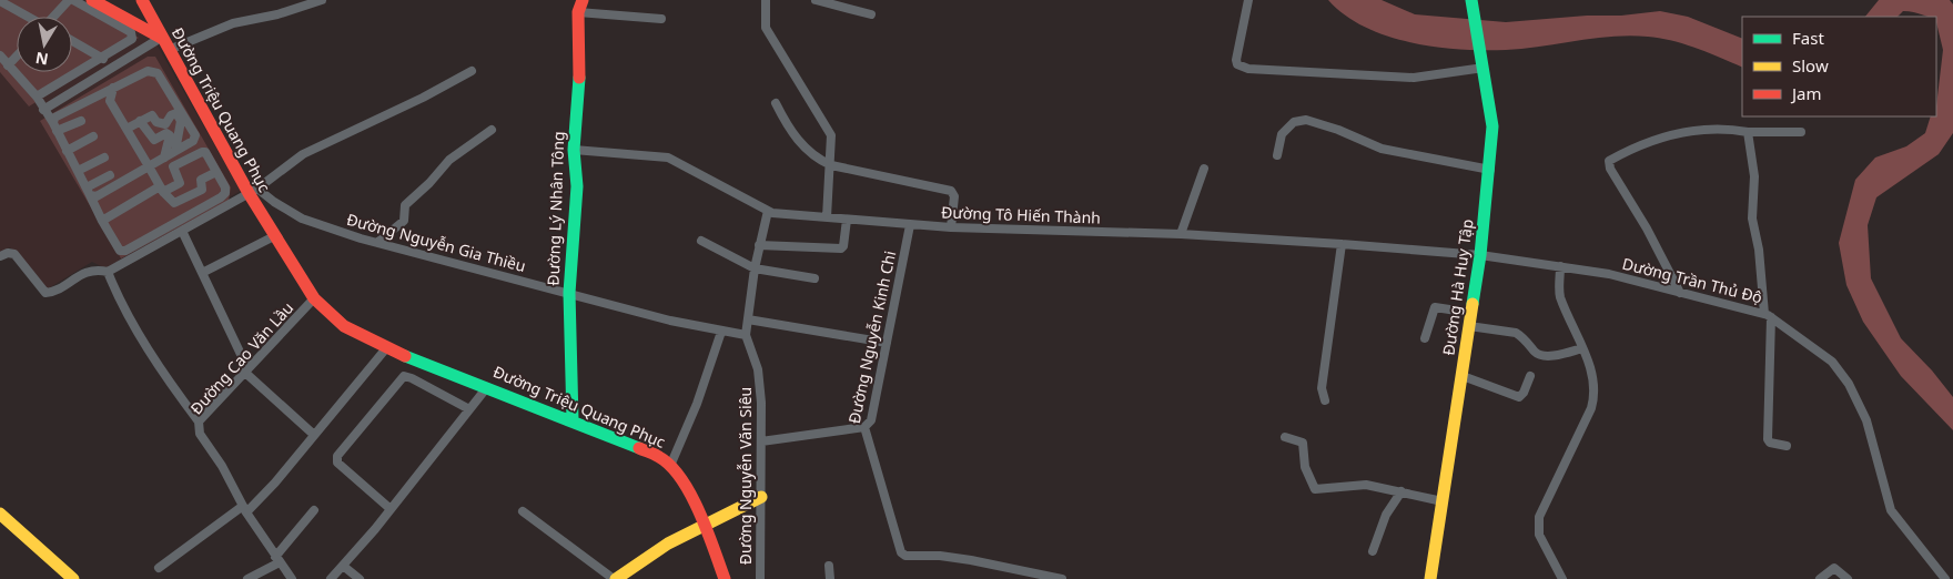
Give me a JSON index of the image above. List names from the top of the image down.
{
  "streets": {
    "main road": ["Đường Triệu Quang Phục", "Đường Lý Nhân Tông", "Đường Hà Huy Tập"],
    "street": [
      "Đường Tô Hiến Thành",
      "Đường Nguyễn Gia Thiều",
      "Dường Trần Thủ Độ",
      "Đường Nguyễn Kinh Chi",
      "Đường Cao Văn Lầu",
      "Đường Nguyễn Văn Siêu"
    ]
  },
  "crossings": [
    ["Đường Triệu Quang Phục", "Đường Lý Nhân Tông"],
    ["Đường Triệu Quang Phục", "Đường Nguyễn Gia Thiều"],
    ["Đường Triệu Quang Phục", "Đường Cao Văn Lầu"],
    ["Đường Lý Nhân Tông", "Đường Tô Hiến Thành"],
    ["Đường Lý Nhân Tông", "Đường Nguyễn Gia Thiều"],
    ["Đường Tô Hiến Thành", "Dường Trần Thủ Độ"],
    ["Đường Tô Hiến Thành", "Đường Hà Huy Tập"],
    ["Đường Tô Hiến Thành", "Đường Nguyễn Kinh Chi"],
    ["Đường Tô Hiến Thành", "Đường Nguyễn Văn Siêu"],
    ["Đường Nguyễn Gia Thiều", "Đường Nguyễn Văn Siêu"],
    ["Dường Trần Thủ Độ", "Đường Hà Huy Tập"]
  ],
  "legend": ["Fast", "Slow", "Jam"],
  "north": "bottom"
}
